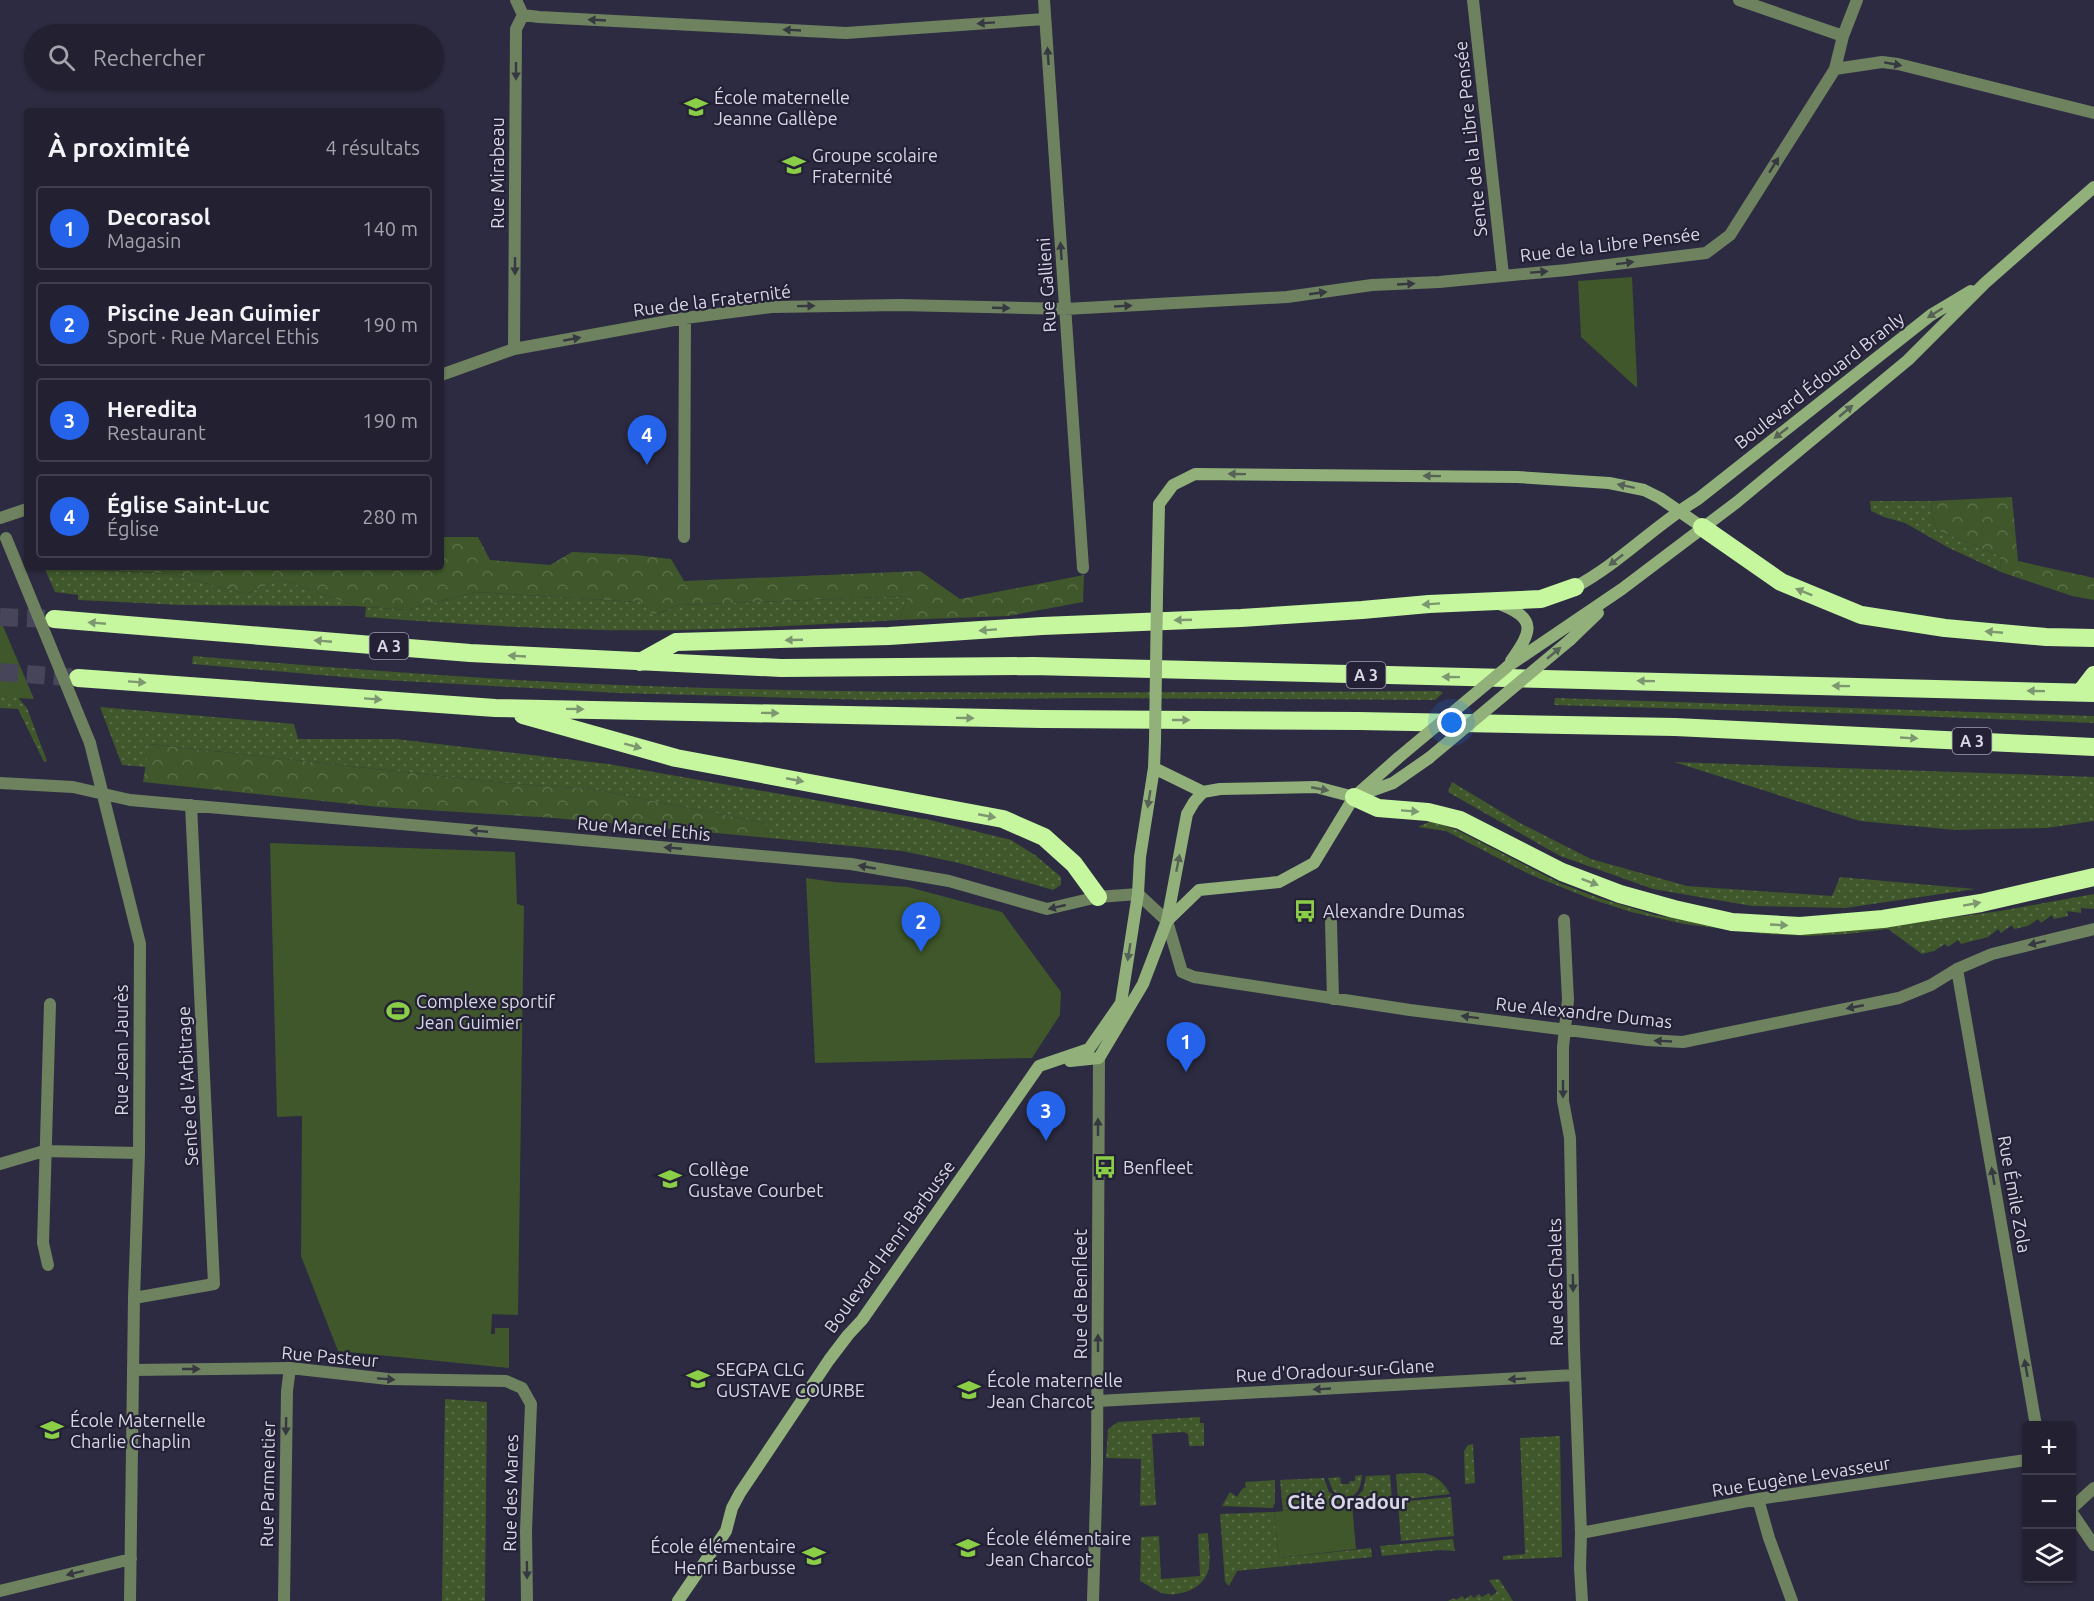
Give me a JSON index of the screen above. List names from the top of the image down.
{
  "streets": {
    "highway": ["A 3"],
    "street": [
      "Sente de la Libre Pensée",
      "Rue Mirabeau",
      "Rue de la Libre Pensée",
      "Rue Gallieni",
      "Rue de la Fraternité",
      "Boulevard Édouard Branly",
      "Rue Marcel Ethis",
      "Rue Alexandre Dumas",
      "Rue Jean Jaurès",
      "Sente de l'Arbitrage",
      "Rue Émile Zola",
      "Boulevard Henri Barbusse",
      "Rue des Chalets",
      "Rue de Benfleet",
      "Rue Pasteur",
      "Rue d'Oradour-sur-Glane",
      "Rue Eugène Levasseur",
      "Rue Parmentier",
      "Rue des Mares"
    ]
  },
  "crossings": [
    ["Sente de la Libre Pensée", "Rue de la Libre Pensée"],
    ["Rue Mirabeau", "Rue de la Fraternité"],
    ["Rue de la Libre Pensée", "Rue Gallieni"],
    ["Rue de la Libre Pensée", "Rue de la Fraternité"],
    ["Rue Gallieni", "Rue de la Fraternité"],
    ["Rue Marcel Ethis", "Rue Jean Jaurès"],
    ["Rue Marcel Ethis", "Sente de l'Arbitrage"],
    ["Rue Alexandre Dumas", "Rue Émile Zola"],
    ["Rue Alexandre Dumas", "Rue des Chalets"],
    ["Rue Jean Jaurès", "Sente de l'Arbitrage"],
    ["Rue Jean Jaurès", "Rue Pasteur"],
    ["Rue des Chalets", "Rue d'Oradour-sur-Glane"],
    ["Rue des Chalets", "Rue Eugène Levasseur"],
    ["Rue de Benfleet", "Rue d'Oradour-sur-Glane"],
    ["Rue Pasteur", "Rue Parmentier"],
    ["Rue Pasteur", "Rue des Mares"]
  ],
  "one_way": [
    "Rue Mirabeau",
    "Rue de la Libre Pensée",
    "Rue Gallieni",
    "Rue de la Fraternité",
    "Rue Marcel Ethis",
    "Rue Alexandre Dumas",
    "Rue Émile Zola",
    "Rue des Chalets",
    "Rue de Benfleet",
    "Rue Pasteur",
    "Rue d'Oradour-sur-Glane",
    "Rue Parmentier",
    "Rue des Mares"
  ],
  "districts": ["Cité Oradour"],
  "places": {
    "school or university": [
      "École maternelle Jeanne Gallèpe",
      "Groupe scolaire Fraternité",
      "Collège Gustave Courbet",
      "SEGPA CLG GUSTAVE COURBE",
      "École maternelle Jean Charcot",
      "École Maternelle Charlie Chaplin",
      "École élémentaire Jean Charcot",
      "École élémentaire Henri Barbusse"
    ],
    "bus stop": ["Alexandre Dumas", "Benfleet"],
    "sports": ["Complexe sportif Jean Guimier"]
  },
  "page": {
    "search": "Rechercher",
    "heading": ["À proximité", "4 résultats"],
    "list": [
      {
        "mark": "1",
        "name": "Decorasol",
        "note": "Magasin",
        "value": "140 m"
      },
      {
        "mark": "2",
        "name": "Piscine Jean Guimier",
        "note": "Sport · Rue Marcel Ethis",
        "value": "190 m"
      },
      {
        "mark": "3",
        "name": "Heredita",
        "note": "Restaurant",
        "value": "190 m"
      },
      {
        "mark": "4",
        "name": "Église Saint-Luc",
        "note": "Église",
        "value": "280 m"
      }
    ],
    "pins": [
      "4",
      "2",
      "1",
      "3"
    ],
    "map_buttons": ["+", "−"]
  }
}
